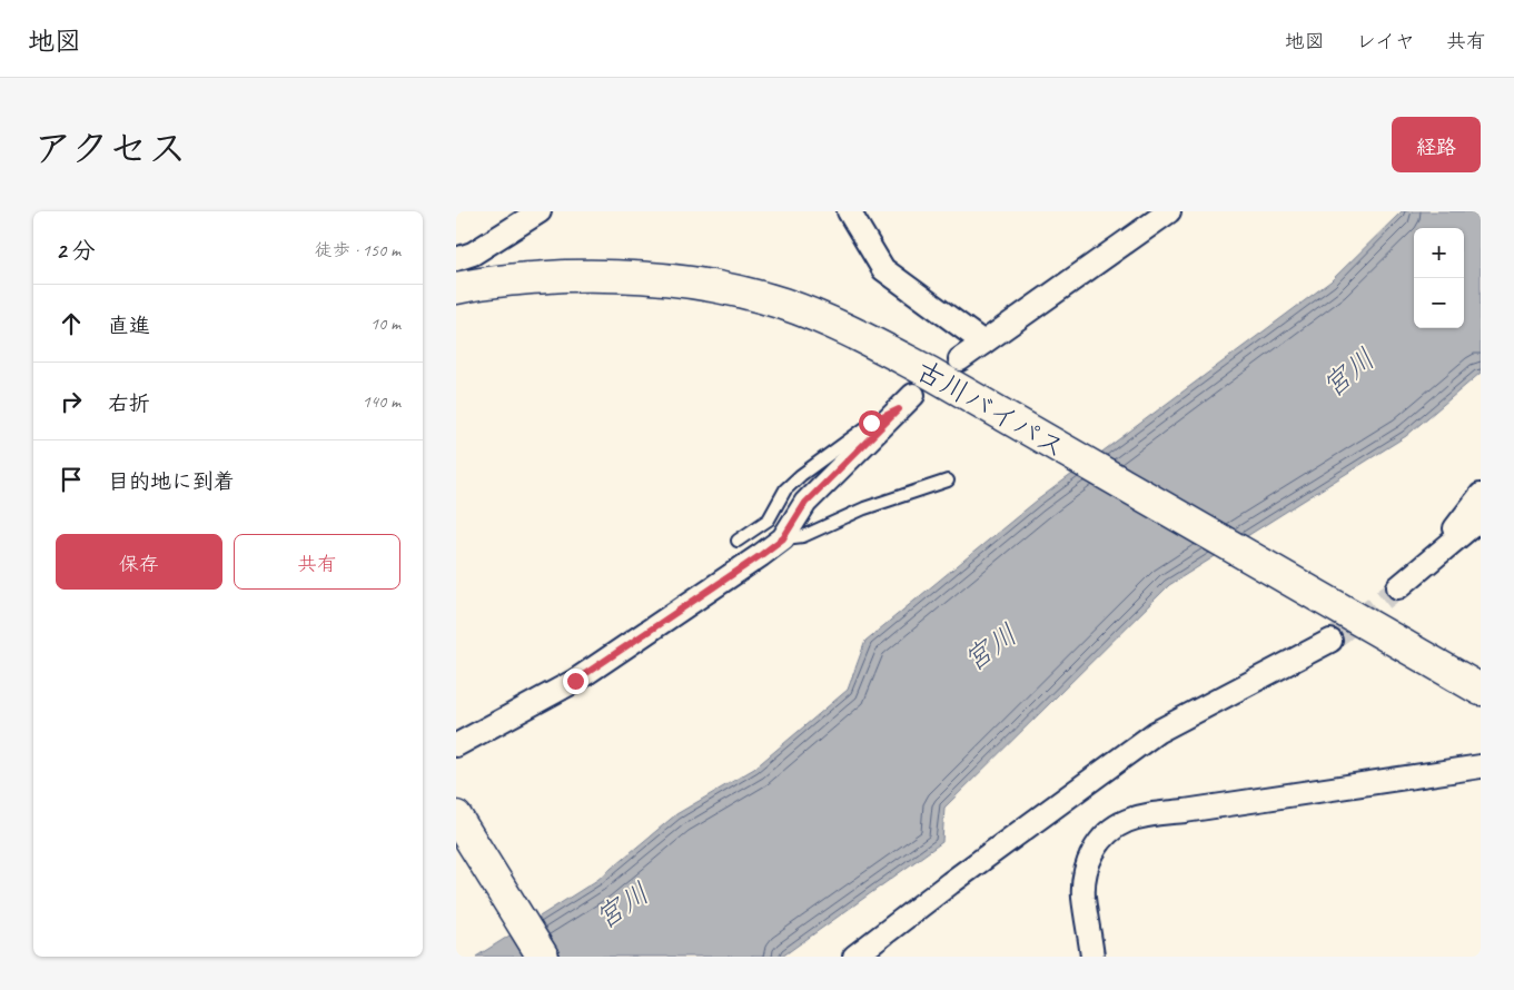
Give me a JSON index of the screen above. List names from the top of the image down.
{
  "streets": {
    "main road": ["古川バイパス"]
  },
  "water": ["宮川"],
  "page": {
    "header": "地図",
    "nav": ["地図", "レイヤ", "共有"],
    "title": "アクセス",
    "buttons": [
      "経路",
      ["保存", "共有"]
    ],
    "heading": ["2 分", "徒歩 · 150 m"],
    "map_buttons": ["+", "−"],
    "list": [
      ["直進", "10 m"],
      ["右折", "140 m"],
      "目的地に到着"
    ]
  }
}
